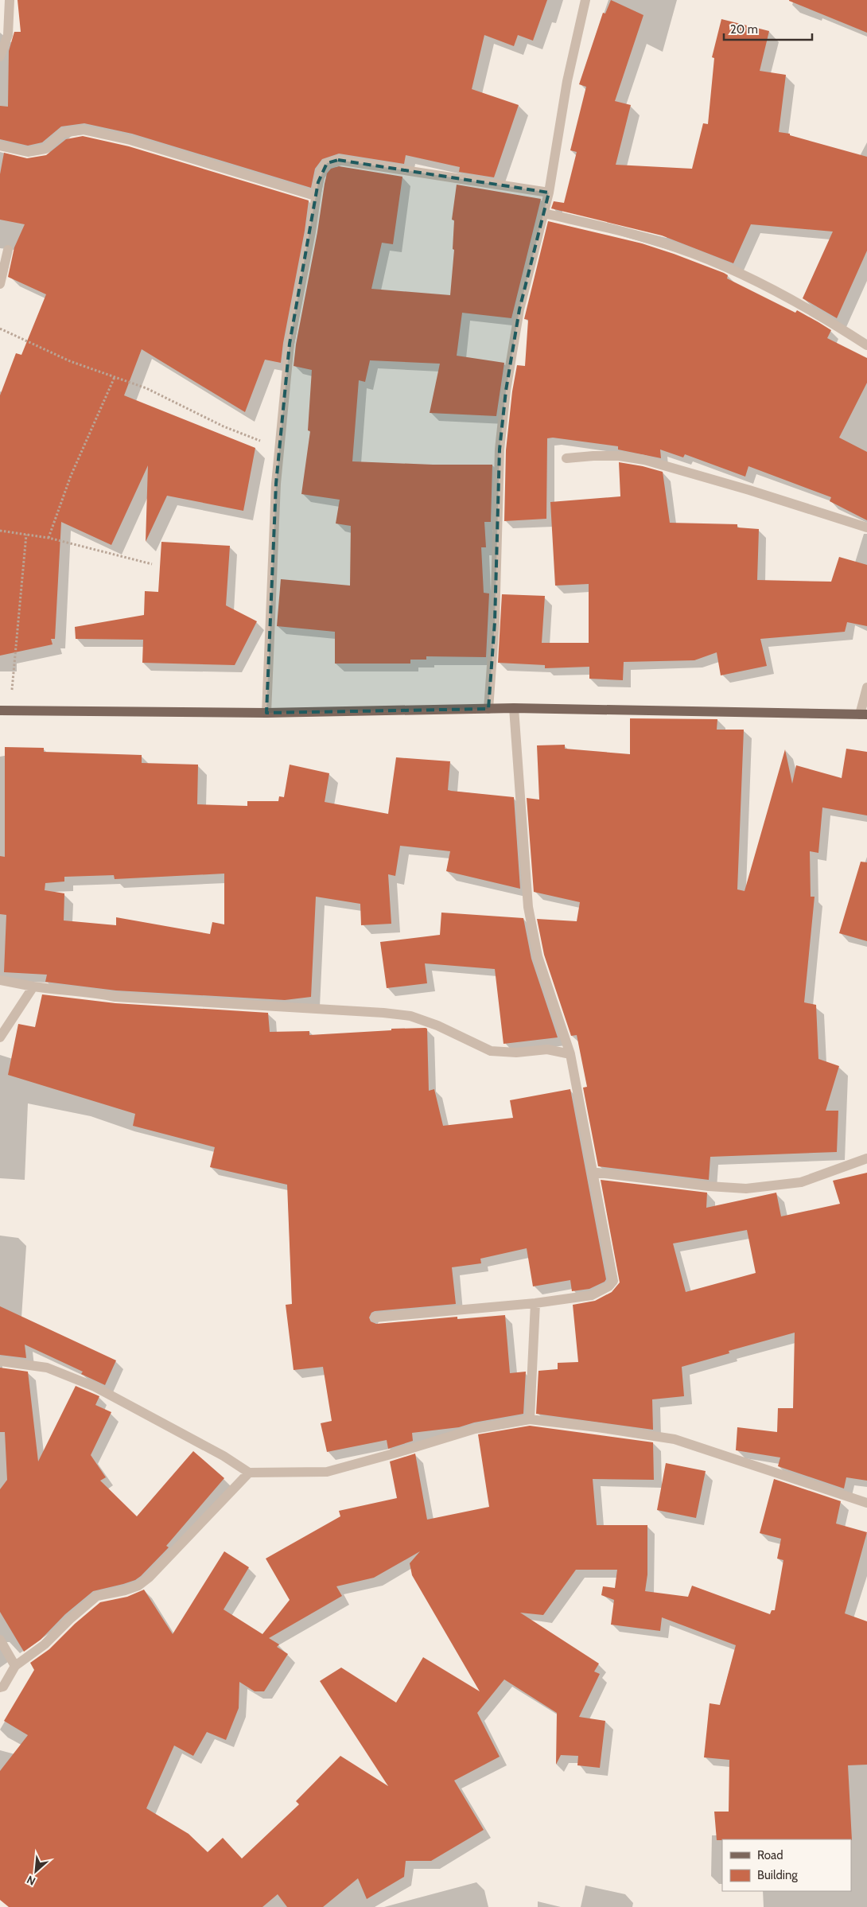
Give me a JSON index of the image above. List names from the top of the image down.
{
  "legend": ["Road", "Building"],
  "scale_bar": "20 m",
  "north": "bottom left"
}
